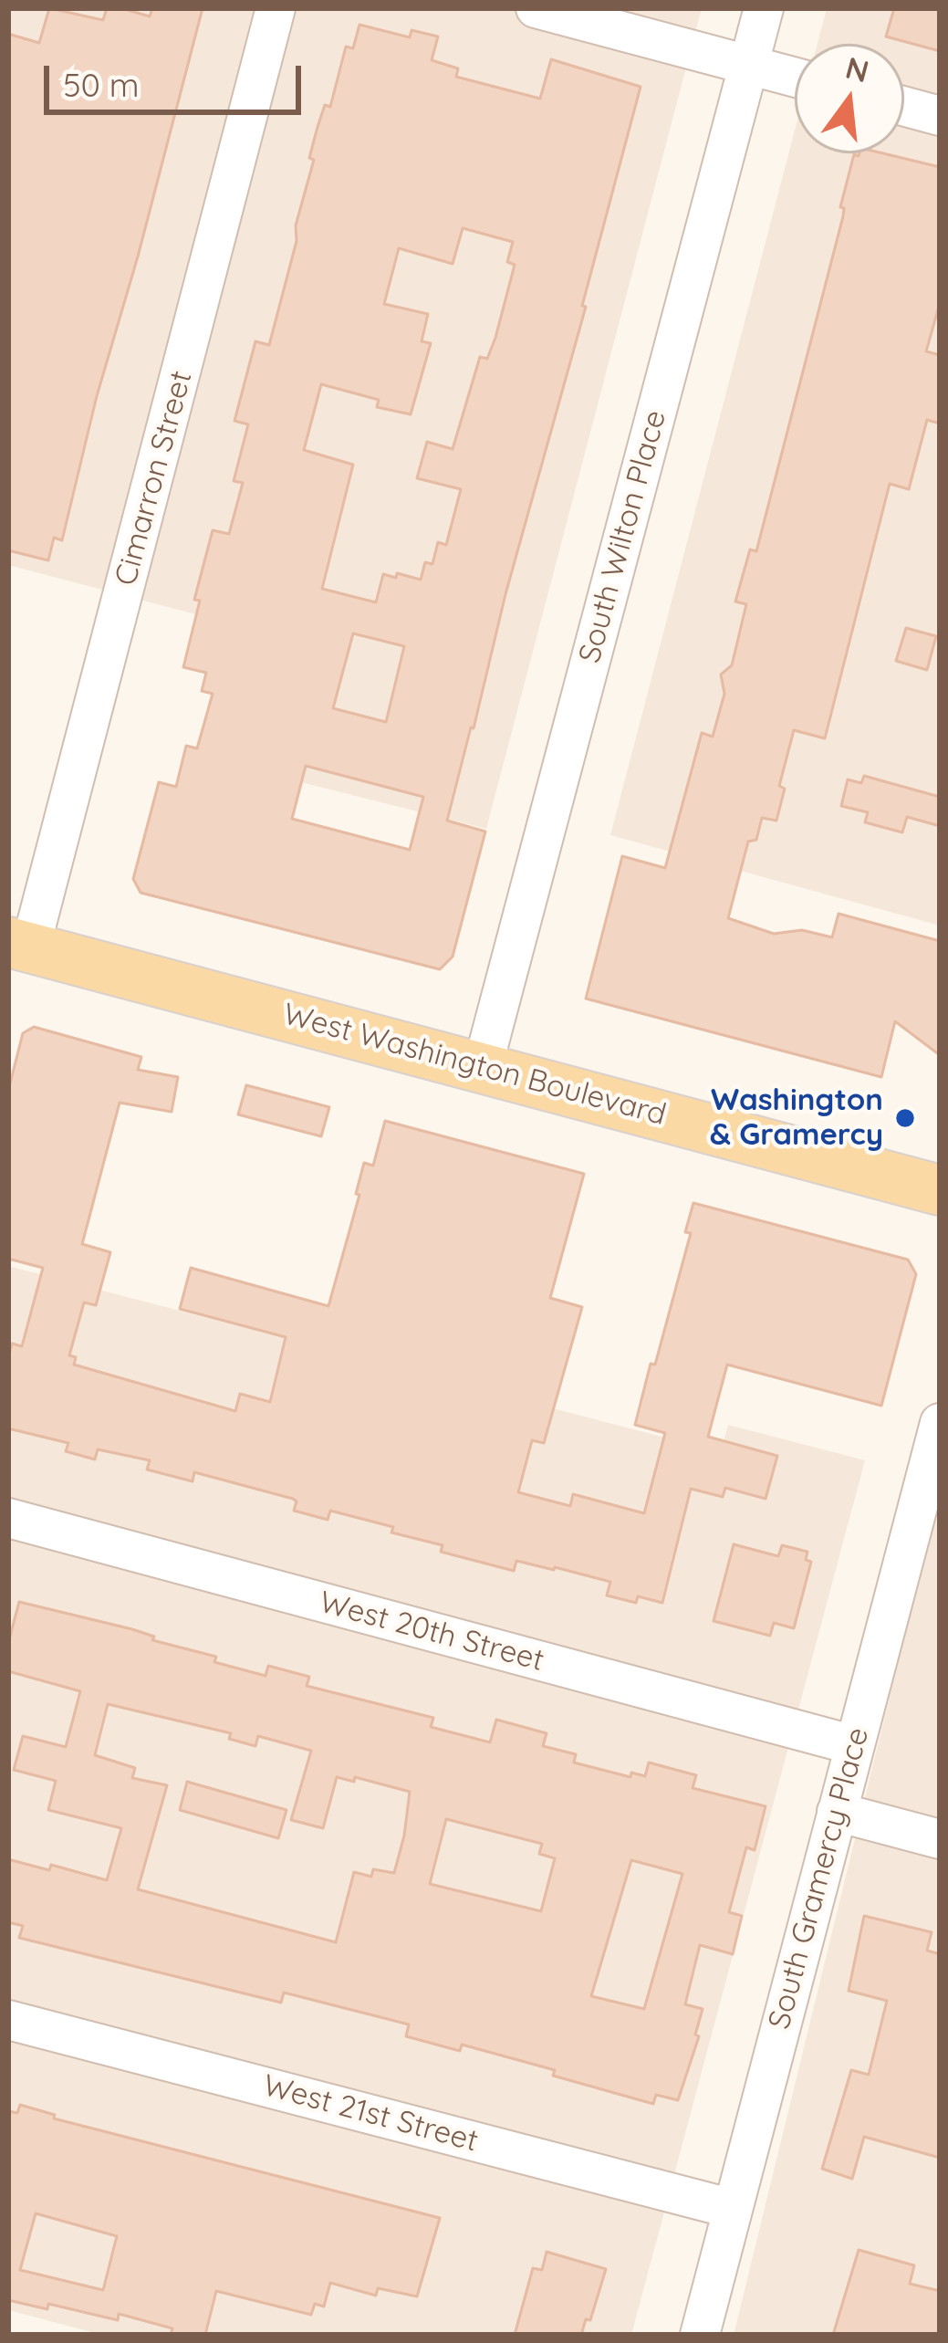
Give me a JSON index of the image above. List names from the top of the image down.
{
  "streets": {
    "main road": ["West Washington Boulevard"],
    "street": [
      "Cimarron Street",
      "South Wilton Place",
      "West 20th Street",
      "South Gramercy Place",
      "West 21st Street"
    ]
  },
  "crossings": [
    ["Cimarron Street", "West Washington Boulevard"],
    ["South Wilton Place", "West Washington Boulevard"],
    ["West 20th Street", "South Gramercy Place"],
    ["South Gramercy Place", "West 21st Street"]
  ],
  "places": ["Washington & Gramercy"],
  "scale_bar": "50 m",
  "north": "top"
}
